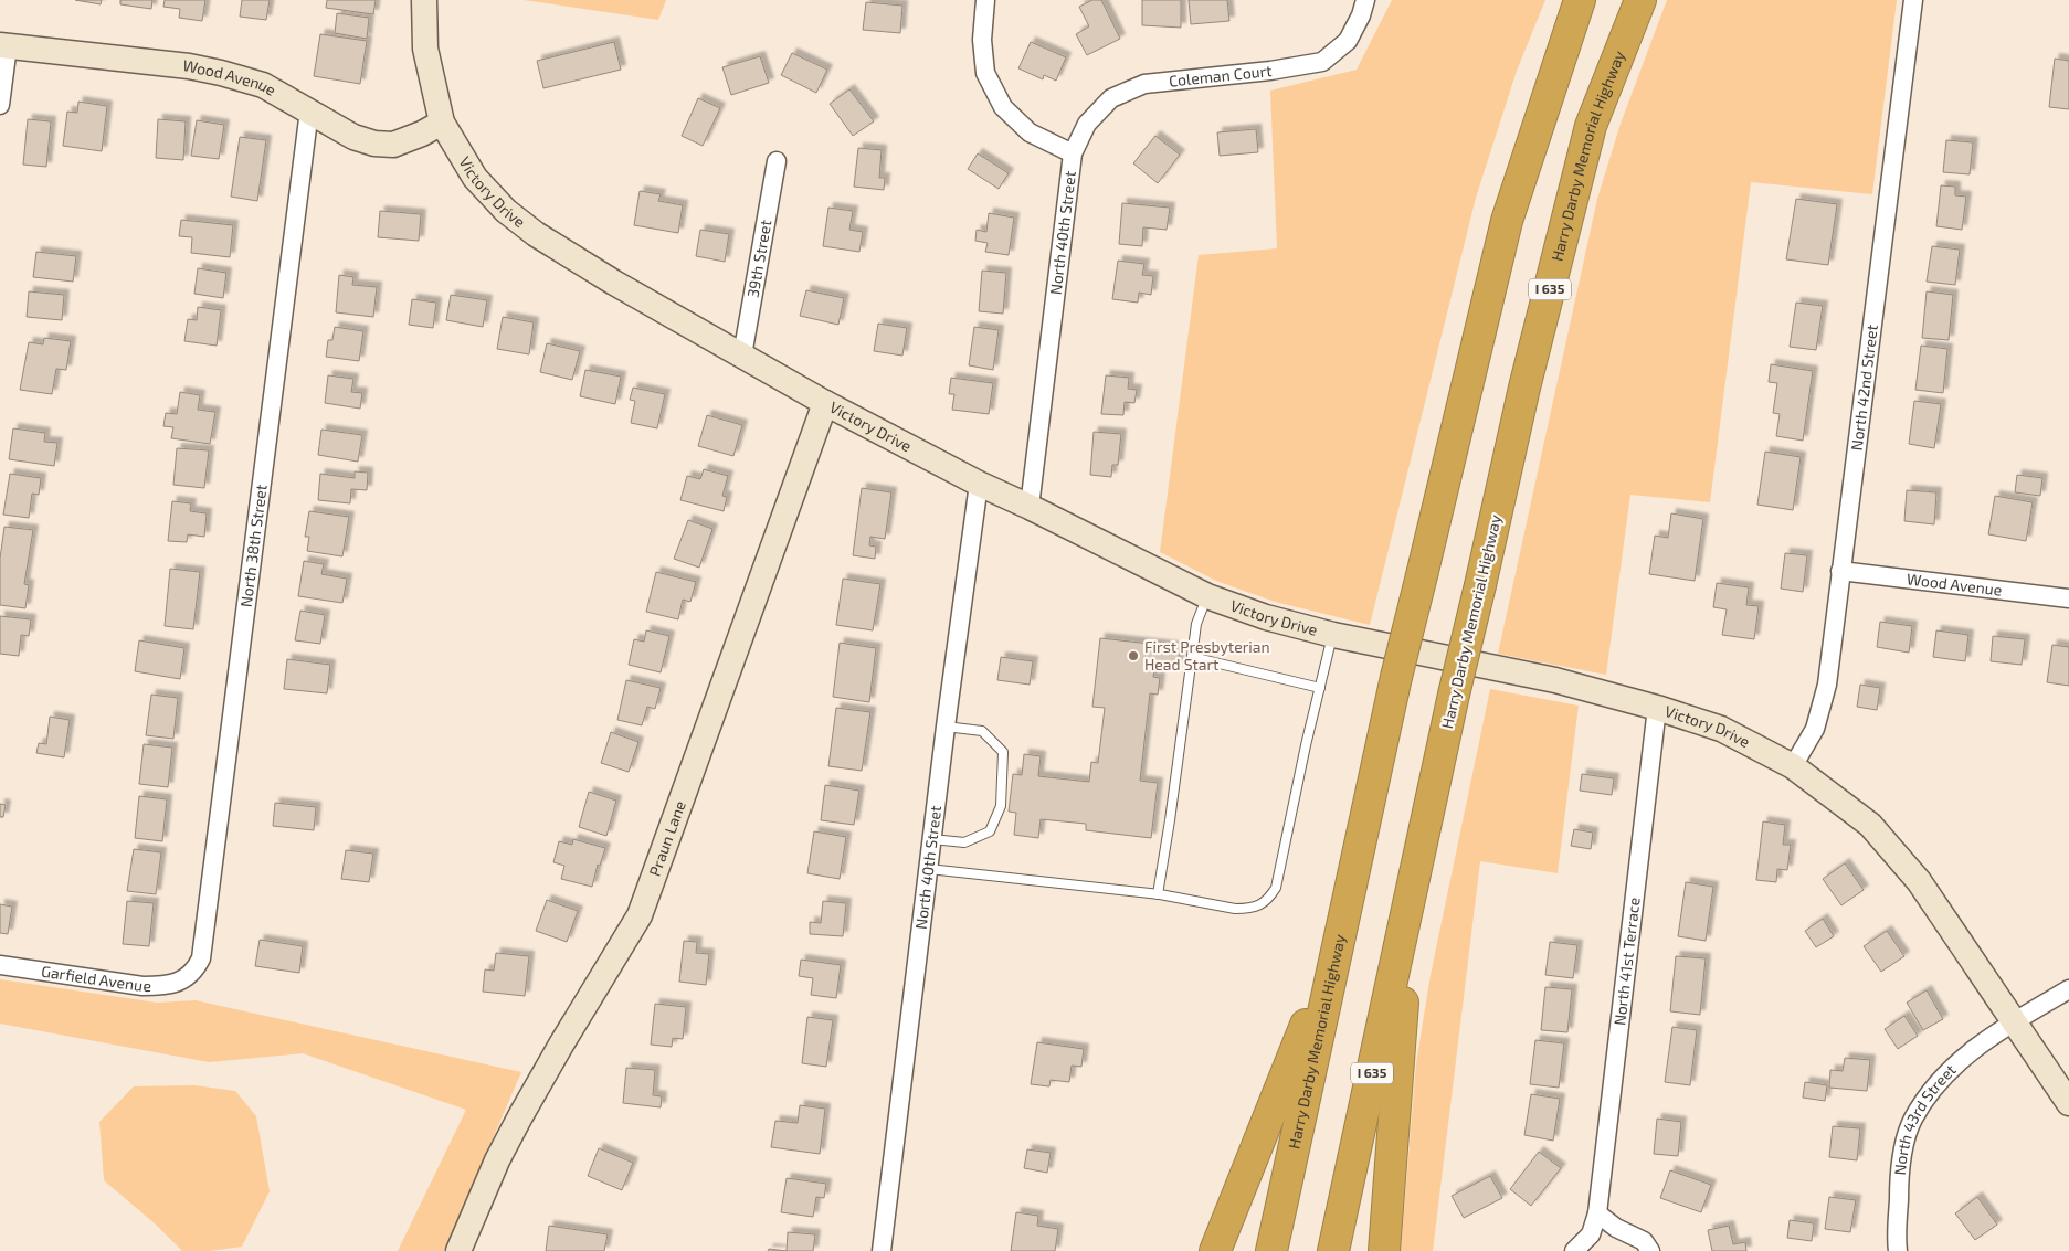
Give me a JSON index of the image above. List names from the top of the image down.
{
  "streets": {
    "highway": ["Harry Darby Memorial Highway", "I 635"],
    "main road": ["Wood Avenue", "Victory Drive", "Praun Lane"],
    "street": [
      "Coleman Court",
      "North 40th Street",
      "39th Street",
      "North 42nd Street",
      "North 38th Street",
      "North 41st Terrace",
      "Garfield Avenue",
      "North 43rd Street"
    ]
  },
  "crossings": [
    ["Coleman Court", "North 40th Street"],
    ["Wood Avenue", "Victory Drive"],
    ["Wood Avenue", "North 42nd Street"],
    ["Wood Avenue", "North 38th Street"],
    ["Victory Drive", "North 40th Street"],
    ["Victory Drive", "39th Street"],
    ["Victory Drive", "North 42nd Street"],
    ["Victory Drive", "Praun Lane"],
    ["Victory Drive", "North 41st Terrace"],
    ["Victory Drive", "North 43rd Street"],
    ["North 38th Street", "Garfield Avenue"]
  ],
  "places": ["First Presbyterian Head Start"]
}
